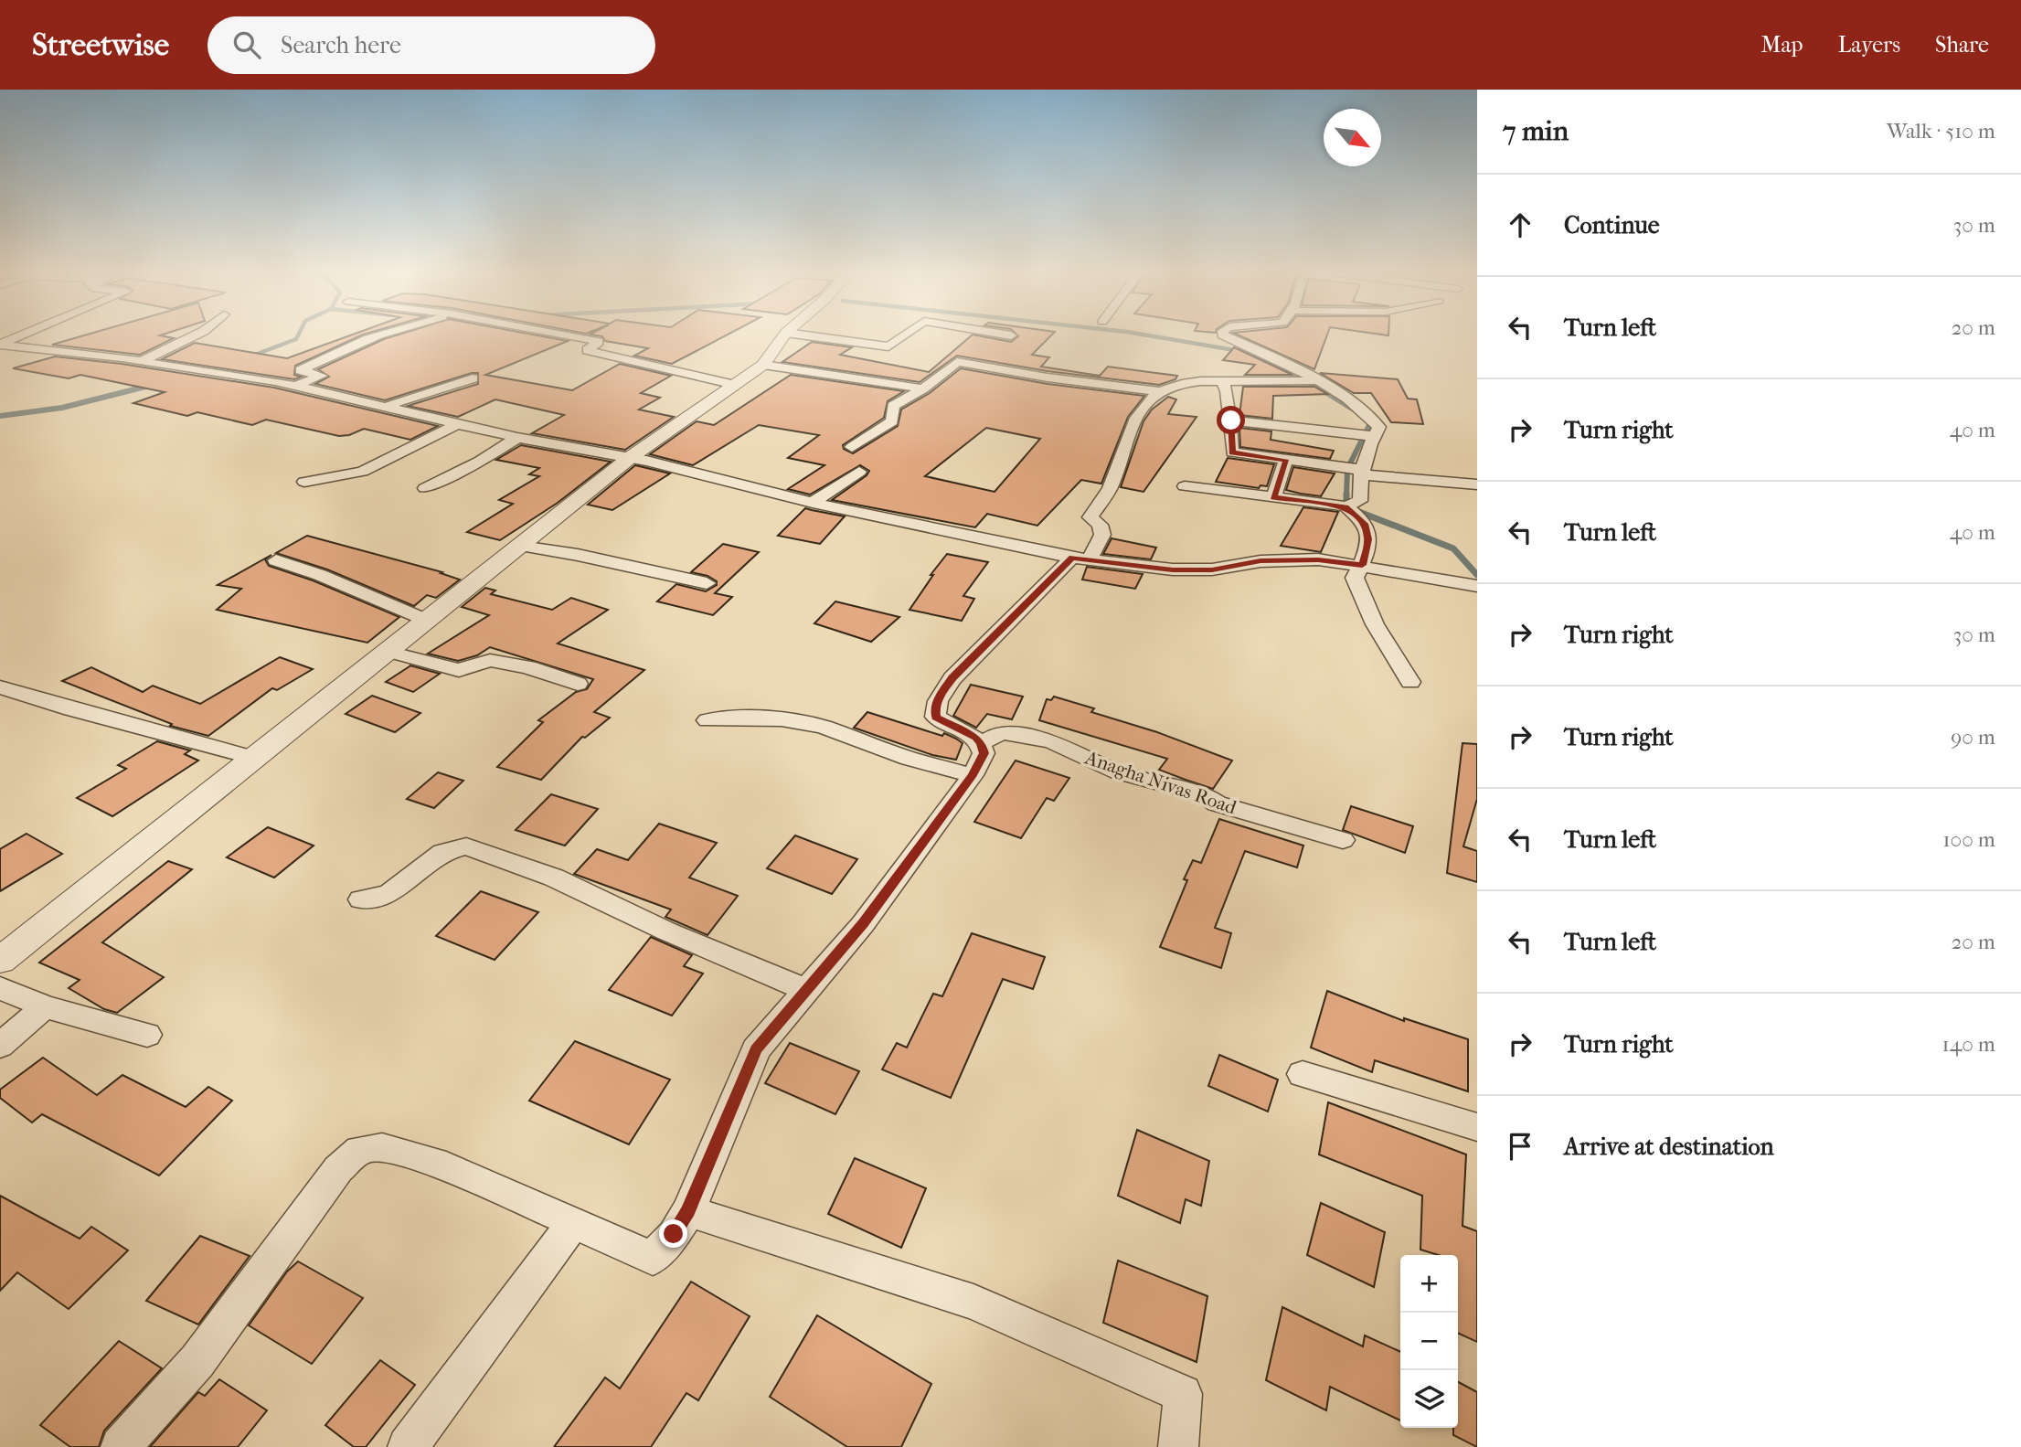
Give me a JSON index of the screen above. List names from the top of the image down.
{
  "streets": {
    "street": ["Anagha Nivas Road"]
  },
  "north": "bottom right",
  "page": {
    "header": "Streetwise",
    "search": "Search here",
    "nav": ["Map", "Layers", "Share"],
    "heading": ["7 min", "Walk · 510 m"],
    "list": [
      ["Continue", "30 m"],
      ["Turn left", "20 m"],
      ["Turn right", "40 m"],
      ["Turn left", "40 m"],
      ["Turn right", "30 m"],
      ["Turn right", "90 m"],
      ["Turn left", "100 m"],
      ["Turn left", "20 m"],
      ["Turn right", "140 m"],
      "Arrive at destination"
    ],
    "map_buttons": ["+", "−"]
  }
}
